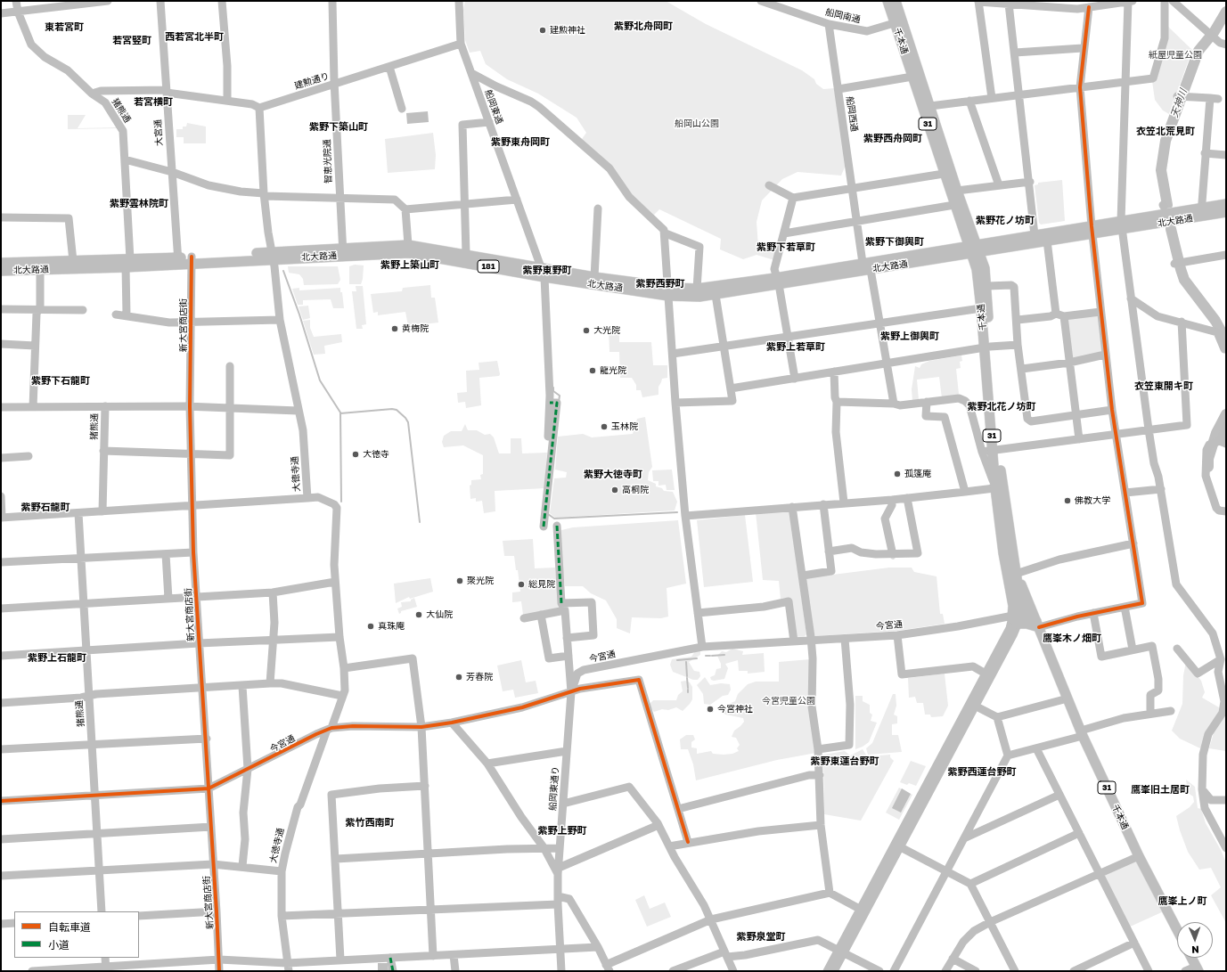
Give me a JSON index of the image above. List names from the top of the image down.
{
  "streets": {
    "main road": [
      "千本通",
      "31",
      "北大路通",
      "181"
    ],
    "street": [
      "船岡南通",
      "建勲通り",
      "船岡東通",
      "猪熊通",
      "船岡西通",
      "大宮通",
      "智恵光院通",
      "新大宮商店街",
      "大徳寺通",
      "今宮通",
      "船岡東通り"
    ]
  },
  "crossings": [
    ["船岡南通", "千本通"],
    ["船岡南通", "船岡西通"],
    ["千本通", "31"],
    ["千本通", "北大路通"],
    ["千本通", "今宮通"],
    ["建勲通り", "船岡東通"],
    ["建勲通り", "智恵光院通"],
    ["建勲通り", "大徳寺通"],
    ["船岡東通", "北大路通"],
    ["猪熊通", "北大路通"],
    ["猪熊通", "今宮通"],
    ["船岡西通", "北大路通"],
    ["大宮通", "北大路通"],
    ["智恵光院通", "北大路通"],
    ["北大路通", "新大宮商店街"],
    ["北大路通", "大徳寺通"],
    ["新大宮商店街", "今宮通"],
    ["大徳寺通", "今宮通"],
    ["今宮通", "船岡東通り"]
  ],
  "districts": [
    "紫野北舟岡町",
    "東若宮町",
    "西若宮北半町",
    "若宮竪町",
    "若宮横町",
    "紫野下築山町",
    "衣笠北荒見町",
    "紫野西舟岡町",
    "紫野東舟岡町",
    "紫野雲林院町",
    "紫野花ノ坊町",
    "紫野下御輿町",
    "紫野下若草町",
    "紫野上築山町",
    "紫野東野町",
    "紫野西野町",
    "紫野上御輿町",
    "紫野上若草町",
    "紫野下石龍町",
    "衣笠東開キ町",
    "紫野北花ノ坊町",
    "紫野大徳寺町",
    "紫野石龍町",
    "鷹峯木ノ畑町",
    "紫野上石龍町",
    "紫野東蓮台野町",
    "紫野西蓮台野町",
    "鷹峯旧土居町",
    "紫竹西南町",
    "紫野上野町",
    "鷹峯上ノ町",
    "紫野泉堂町"
  ],
  "water": ["天神川"],
  "parks": ["紙屋児童公園", "船岡山公園", "今宮児童公園"],
  "places": [
    "建勲神社",
    "黄梅院",
    "大光院",
    "龍光院",
    "玉林院",
    "大徳寺",
    "孤篷庵",
    "高桐院",
    "佛教大学",
    "聚光院",
    "総見院",
    "大仙院",
    "真珠庵",
    "芳春院",
    "今宮神社"
  ],
  "legend": ["自転車道", "小道"],
  "north": "bottom"
}
